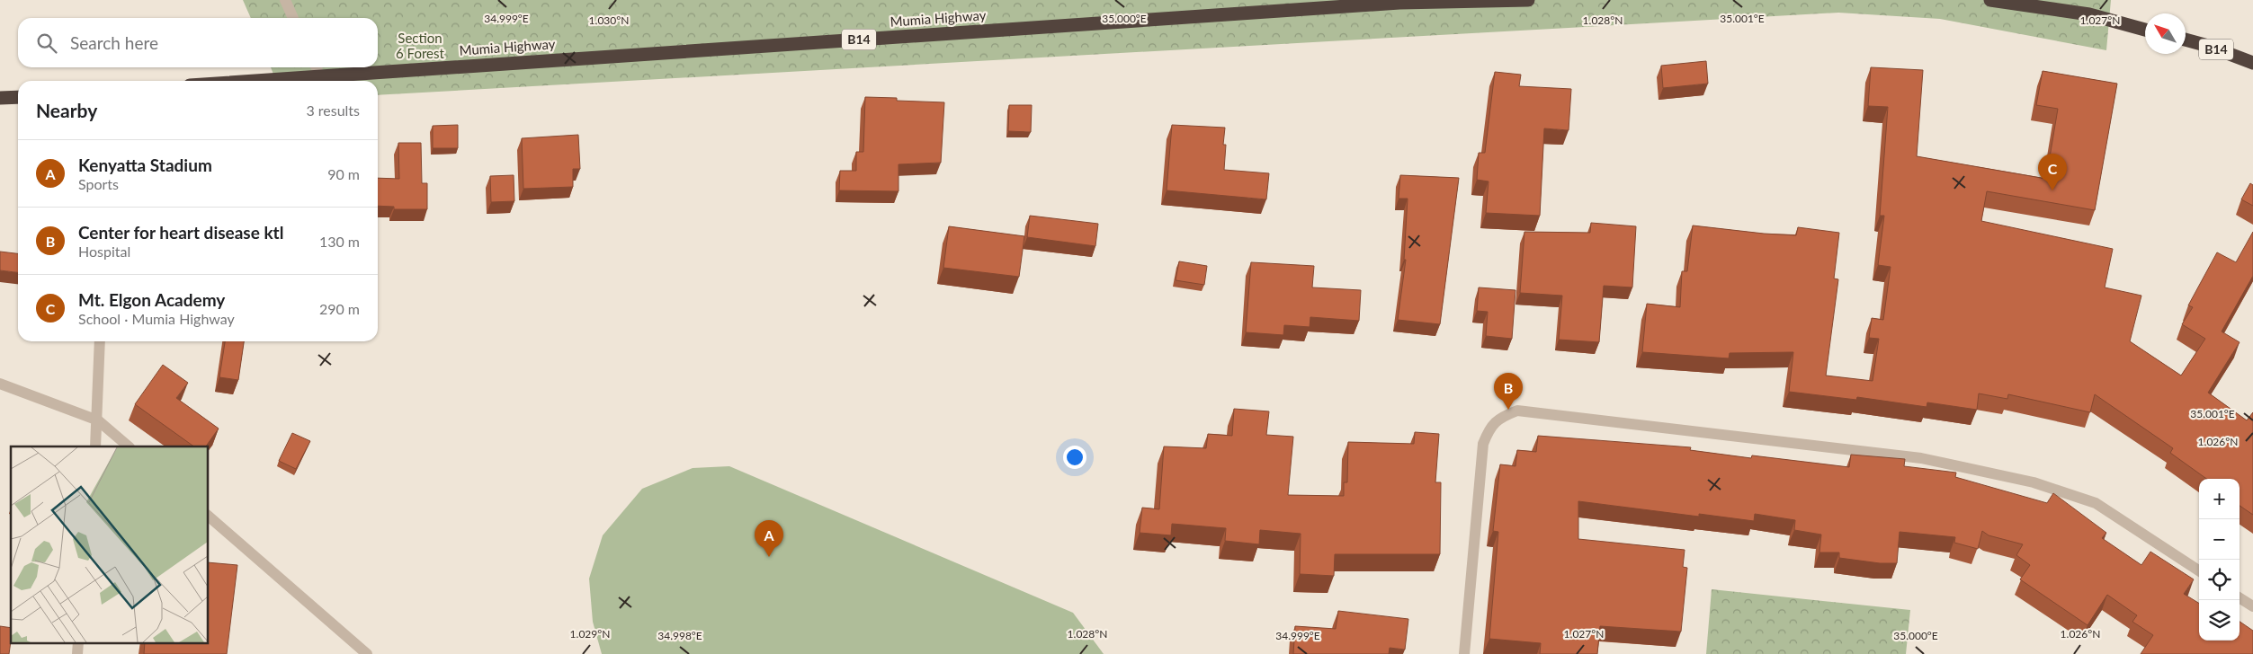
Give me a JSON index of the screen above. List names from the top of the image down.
{
  "streets": {
    "highway": ["Mumia Highway", "B14"]
  },
  "parks": ["Section 6 Forest"],
  "north": "top left",
  "page": {
    "search": "Search here",
    "heading": ["Nearby", "3 results"],
    "list": [
      {
        "mark": "A",
        "name": "Kenyatta Stadium",
        "note": "Sports",
        "value": "90 m"
      },
      {
        "mark": "B",
        "name": "Center for heart disease ktl",
        "note": "Hospital",
        "value": "130 m"
      },
      {
        "mark": "C",
        "name": "Mt. Elgon Academy",
        "note": "School · Mumia Highway",
        "value": "290 m"
      }
    ],
    "pins": ["C", "B", "A"],
    "map_buttons": ["+", "−"]
  },
  "coordinates": [
    "34.999°E",
    "35.000°E",
    "35.001°E",
    "1.030°N",
    "1.028°N",
    "1.027°N",
    "1.026°N",
    "1.029°N",
    "34.998°E"
  ]
}
